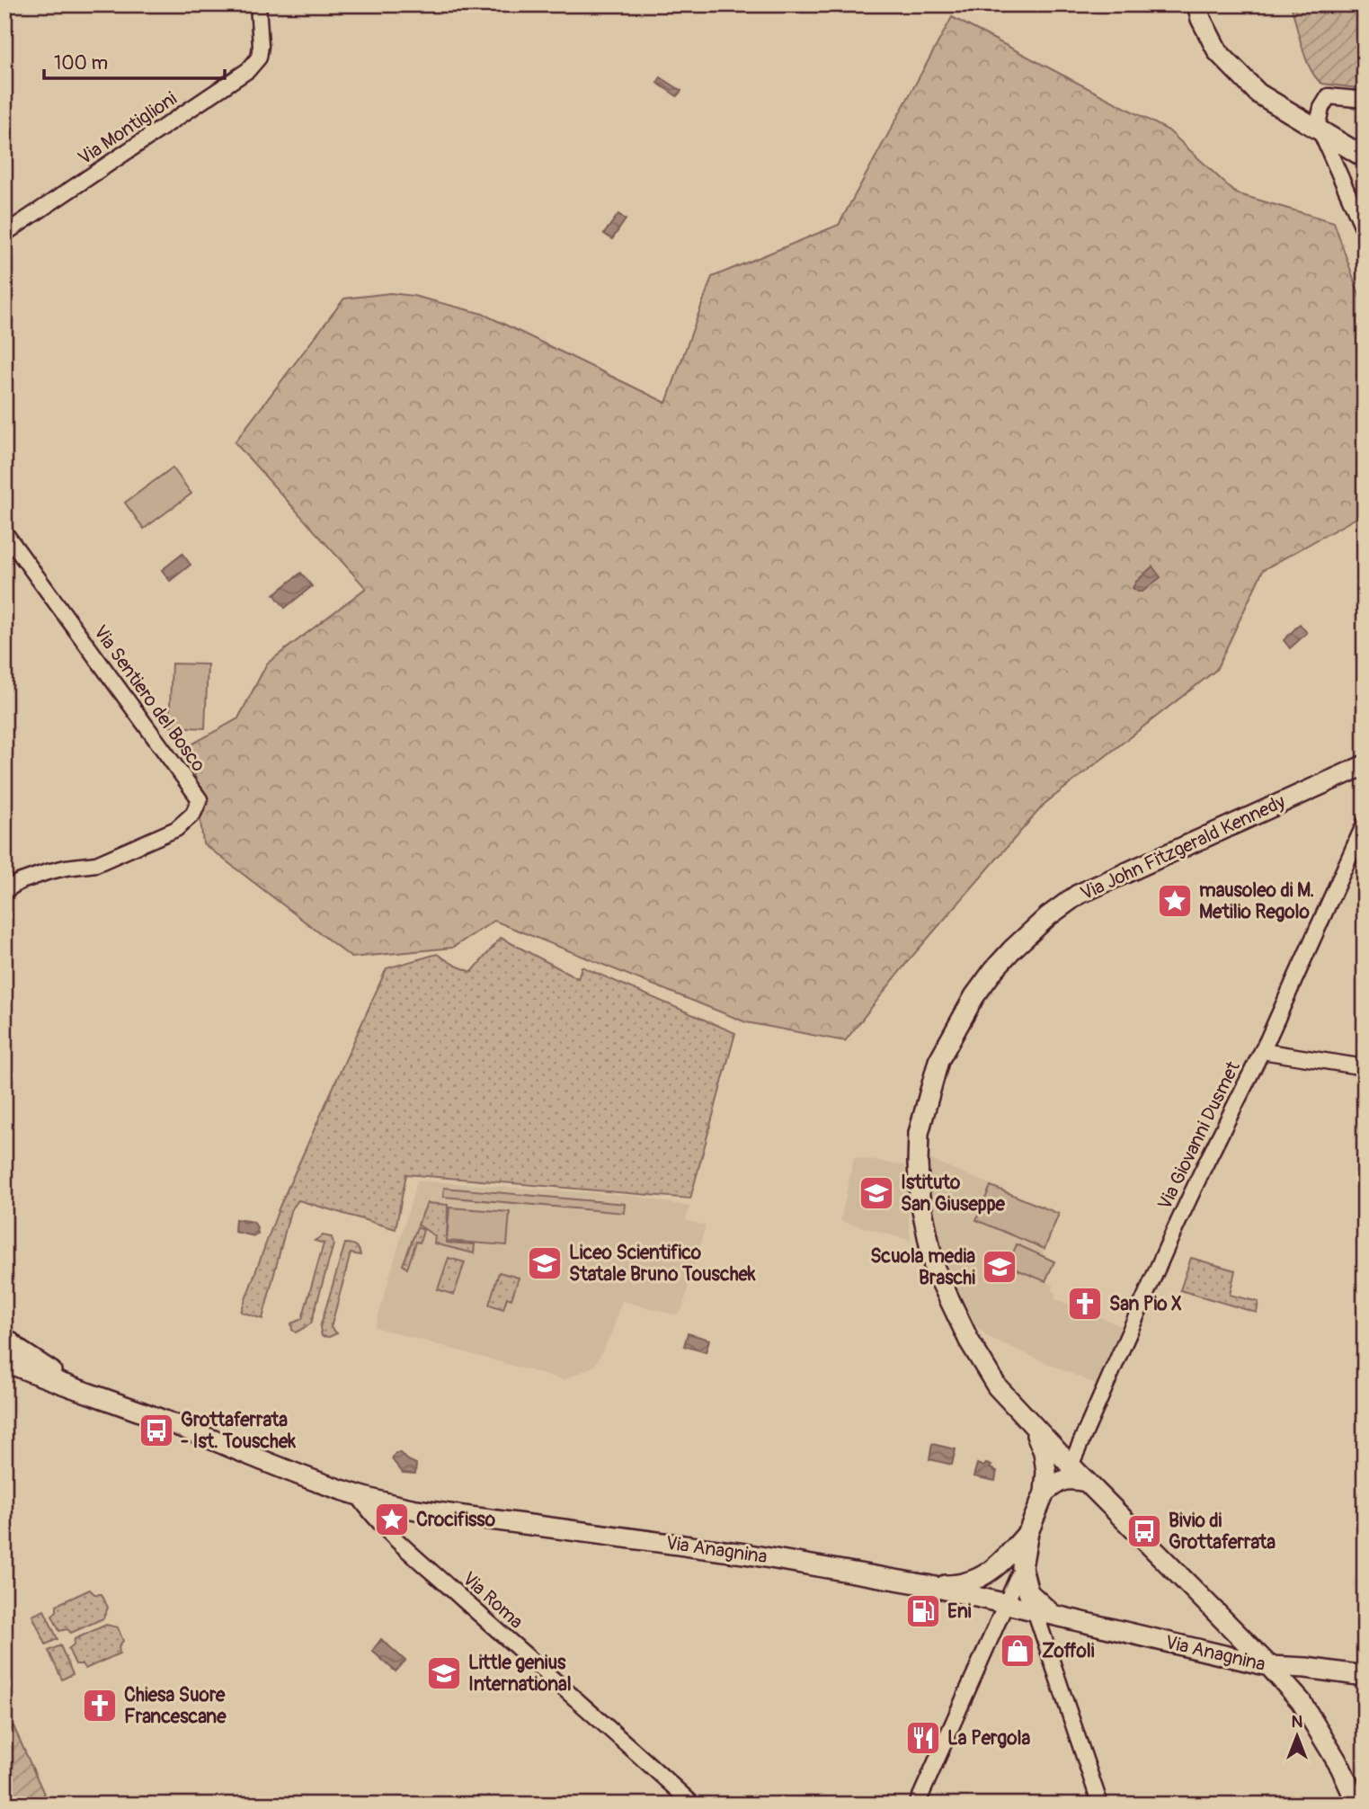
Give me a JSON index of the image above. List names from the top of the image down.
{
  "streets": {
    "main road": ["Via John Fitzgerald Kennedy", "Via Anagnina"],
    "street": [
      "Via Montiglioni",
      "Via Sentiero del Bosco",
      "Via Giovanni Dusmet",
      "Via Roma"
    ]
  },
  "crossings": [
    ["Via John Fitzgerald Kennedy", "Via Giovanni Dusmet"],
    ["Via John Fitzgerald Kennedy", "Via Anagnina"],
    ["Via Anagnina", "Via Roma"]
  ],
  "places": {
    "place": ["mausoleo di M. Metilio Regolo", "Crocifisso"],
    "school or university": [
      "Istituto San Giuseppe",
      "Liceo Scientifico Statale Bruno Touschek",
      "Scuola media Braschi",
      "Little genius International"
    ],
    "church": ["San Pio X", "Chiesa Suore Francescane"],
    "bus stop": ["Grottaferrata - Ist. Touschek", "Bivio di Grottaferrata"],
    "fuel station": ["Eni"],
    "shop": ["Zoffoli"],
    "restaurant": ["La Pergola"]
  },
  "scale_bar": "100 m",
  "north": "top"
}
